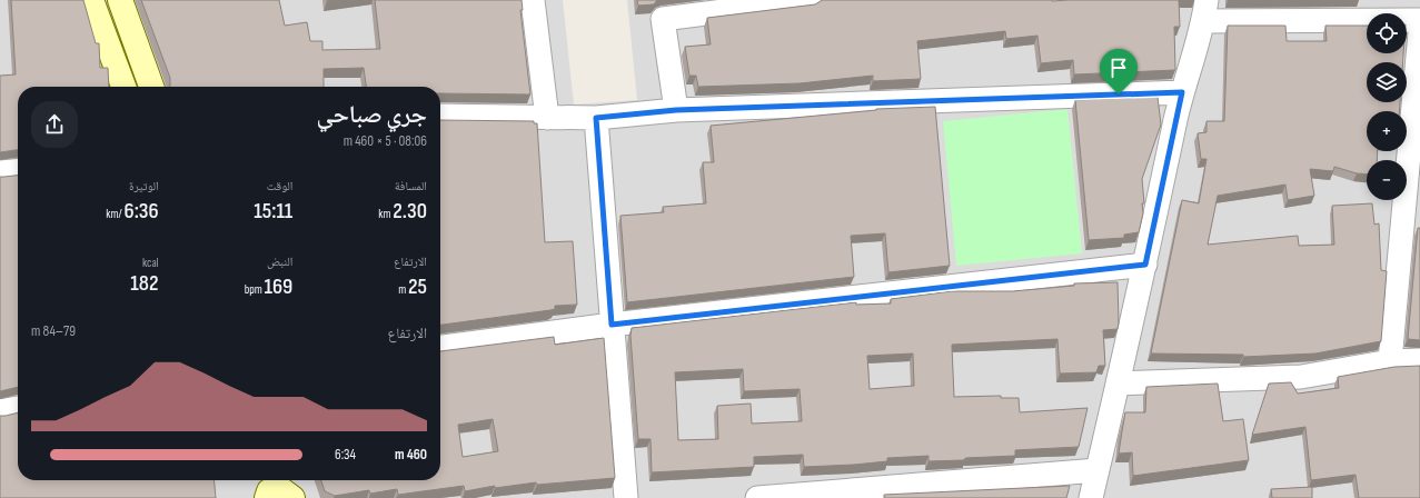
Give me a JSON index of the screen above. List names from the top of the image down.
{
  "page": {
    "map_buttons": ["+", "−"],
    "heading": ["جري صباحي", "08:06 · 5 × 460 m"],
    "stats": [
      ["المسافة", "2.30 km"],
      ["الوقت", "15:11"],
      ["الوتيرة", "6:36 /km"],
      ["الارتفاع", "25 m"],
      ["النبض", "169 bpm"],
      ["kcal", "182"]
    ],
    "chart": ["الارتفاع", "79–84 m"],
    "list": [
      {
        "name": "460 m",
        "note": "6:34"
      }
    ]
  }
}
